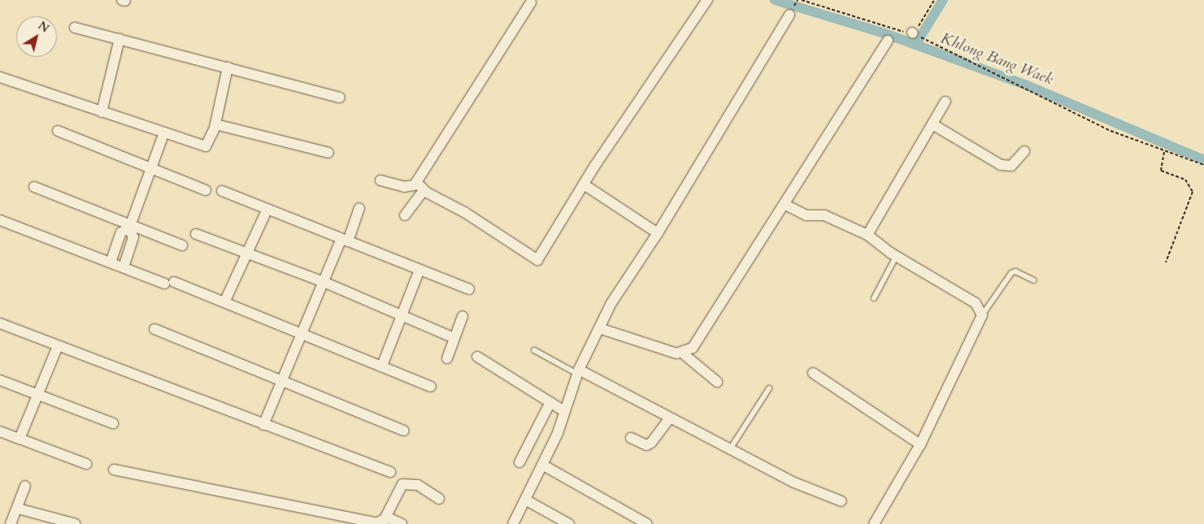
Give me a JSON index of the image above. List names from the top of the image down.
{
  "water": ["Khlong Bang Waek"],
  "north": "top right"
}
